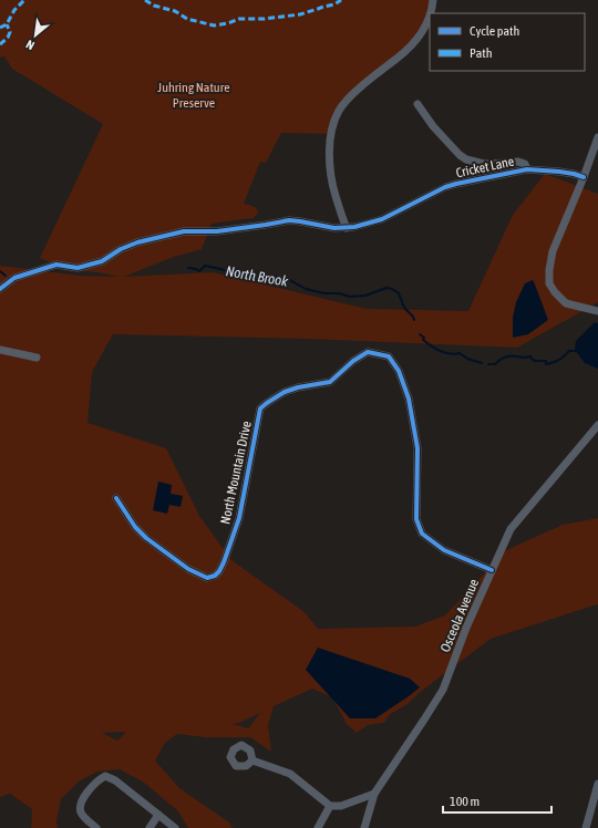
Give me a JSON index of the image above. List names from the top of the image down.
{
  "streets": {
    "street": ["Cricket Lane", "North Mountain Drive", "Osceola Avenue"]
  },
  "crossings": [
    ["North Mountain Drive", "Osceola Avenue"]
  ],
  "water": ["North Brook"],
  "parks": ["Juhring Nature Preserve"],
  "legend": ["Cycle path", "Path"],
  "scale_bar": "100 m",
  "north": "bottom left"
}
